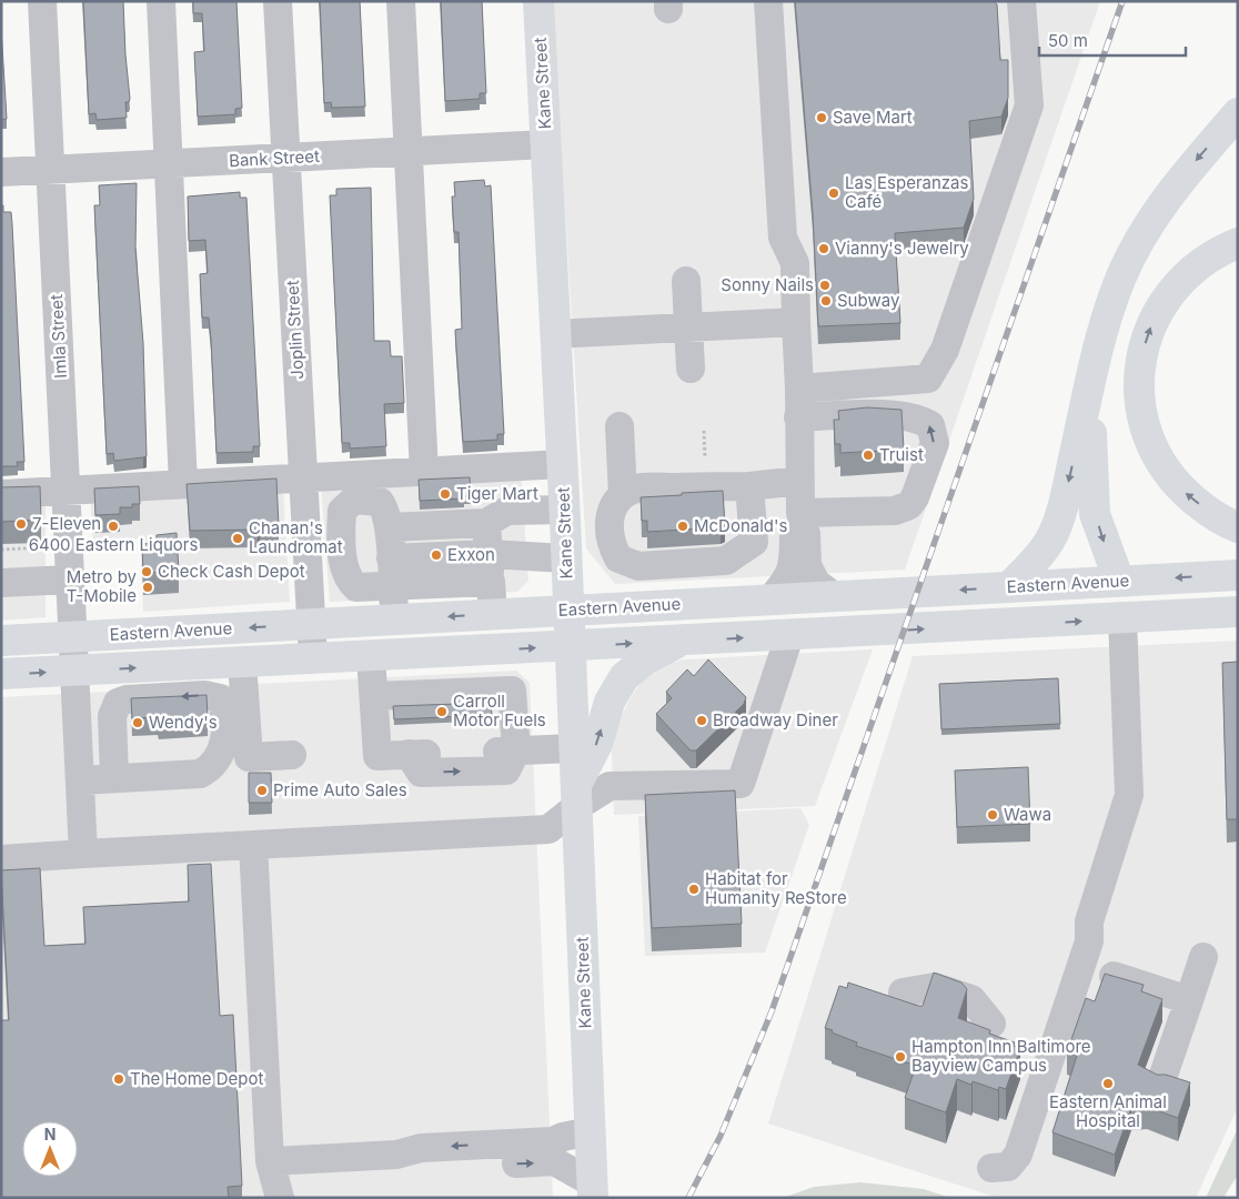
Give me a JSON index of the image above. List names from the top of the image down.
{
  "streets": {
    "main road": ["Kane Street", "Eastern Avenue"],
    "street": ["Bank Street", "Joplin Street", "Imla Street"]
  },
  "crossings": [
    ["Kane Street", "Bank Street"],
    ["Kane Street", "Eastern Avenue"],
    ["Bank Street", "Joplin Street"],
    ["Bank Street", "Imla Street"],
    ["Joplin Street", "Eastern Avenue"],
    ["Imla Street", "Eastern Avenue"]
  ],
  "places": [
    "Save Mart",
    "Las Esperanzas Café",
    "Vianny's Jewelry",
    "Sonny Nails",
    "Subway",
    "Truist",
    "Tiger Mart",
    "7-Eleven",
    "6400 Eastern Liquors",
    "McDonald's",
    "Chanan's Laundromat",
    "Exxon",
    "Check Cash Depot",
    "Metro by T-Mobile",
    "Carroll Motor Fuels",
    "Broadway Diner",
    "Wendy's",
    "Prime Auto Sales",
    "Wawa",
    "Habitat for Humanity ReStore",
    "Hampton Inn Baltimore Bayview Campus",
    "The Home Depot",
    "Eastern Animal Hospital"
  ],
  "scale_bar": "50 m",
  "north": "top"
}
